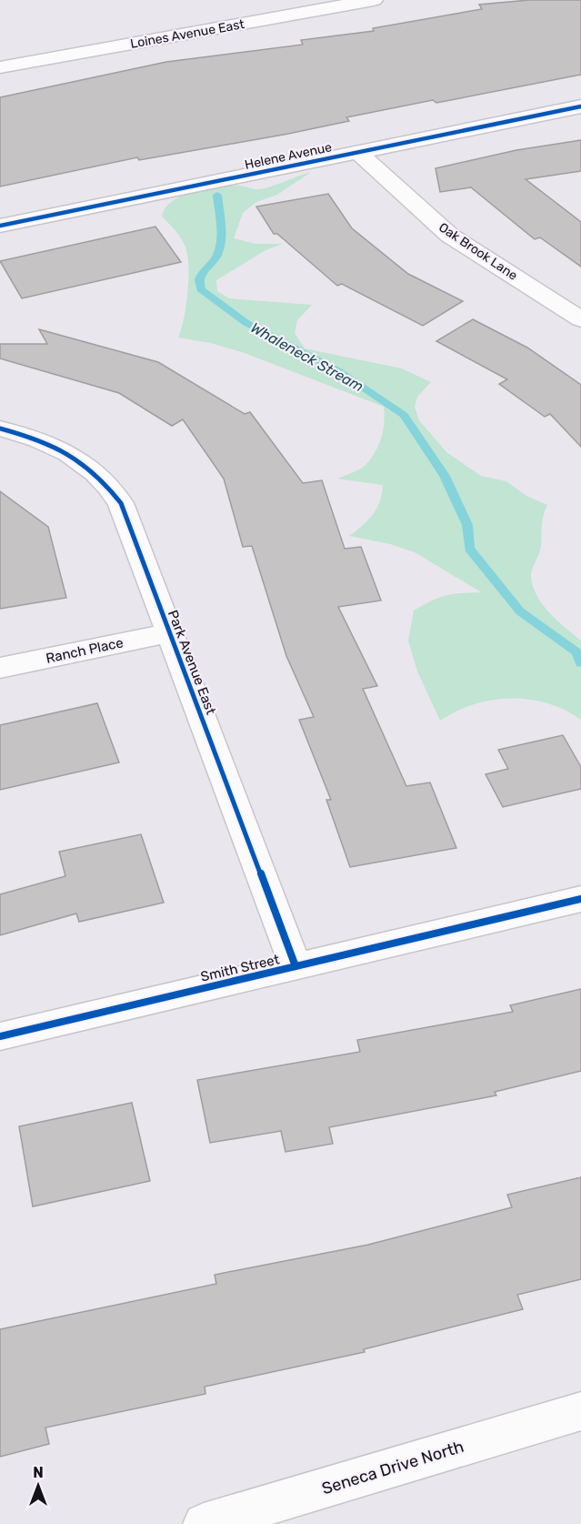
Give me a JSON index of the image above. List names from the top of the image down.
{
  "streets": {
    "street": [
      "Loines Avenue East",
      "Helene Avenue",
      "Oak Brook Lane",
      "Ranch Place",
      "Park Avenue East",
      "Smith Street",
      "Seneca Drive North"
    ]
  },
  "crossings": [
    ["Helene Avenue", "Oak Brook Lane"],
    ["Ranch Place", "Park Avenue East"],
    ["Park Avenue East", "Smith Street"]
  ],
  "water": ["Whaleneck Stream"],
  "north": "top"
}
